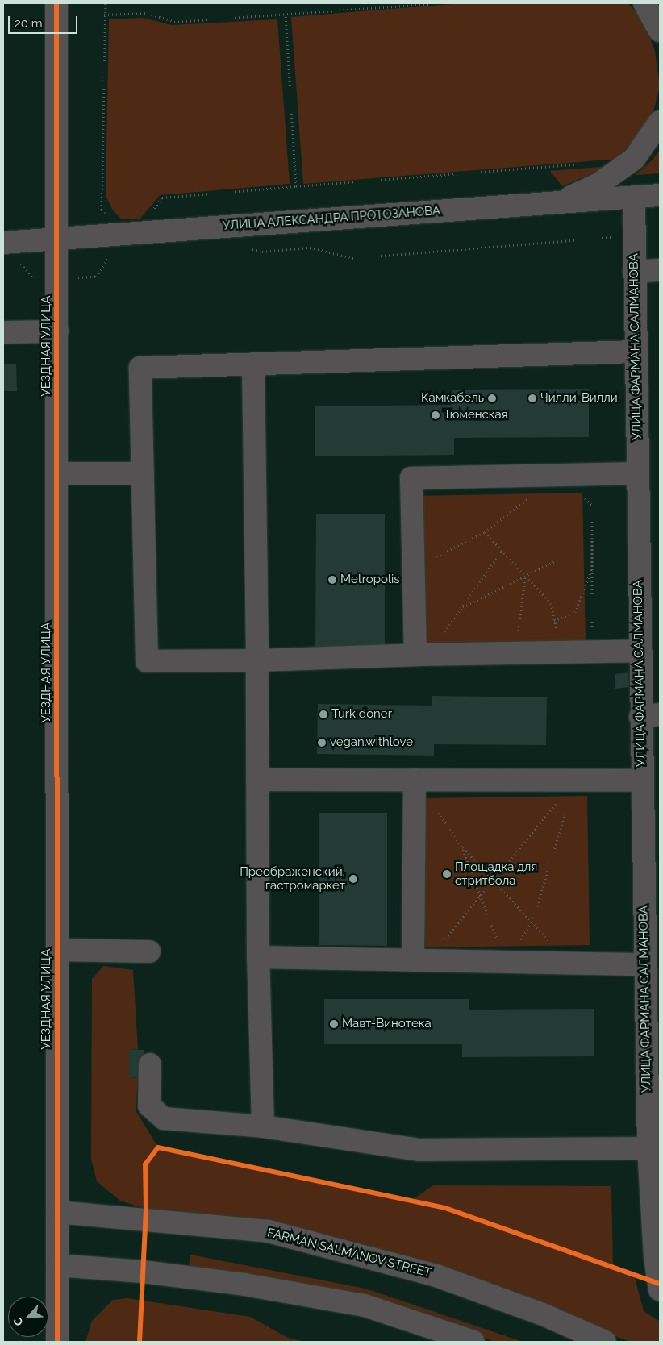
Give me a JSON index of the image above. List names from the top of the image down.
{
  "streets": {
    "street": [
      "УЛИЦА АЛЕКСАНДРА ПРОТОЗАНОВА",
      "УЕЗДНАЯ УЛИЦА",
      "УЛИЦА ФАРМАНА САЛМАНОВА",
      "FARMAN SALMANOV STREET"
    ]
  },
  "crossings": [
    ["УЛИЦА АЛЕКСАНДРА ПРОТОЗАНОВА", "УЕЗДНАЯ УЛИЦА"],
    ["УЛИЦА АЛЕКСАНДРА ПРОТОЗАНОВА", "УЛИЦА ФАРМАНА САЛМАНОВА"],
    ["УЕЗДНАЯ УЛИЦА", "FARMAN SALMANOV STREET"]
  ],
  "places": [
    "Камкабель",
    "Чилли-Вилли",
    "Тюменская",
    "Metropolis",
    "Turk doner",
    "vegan.withlove",
    "Площадка для стритбола",
    "Преображенский, гастромаркет",
    "Мавт-Винотека"
  ],
  "scale_bar": "20 m",
  "north": "bottom left"
}
